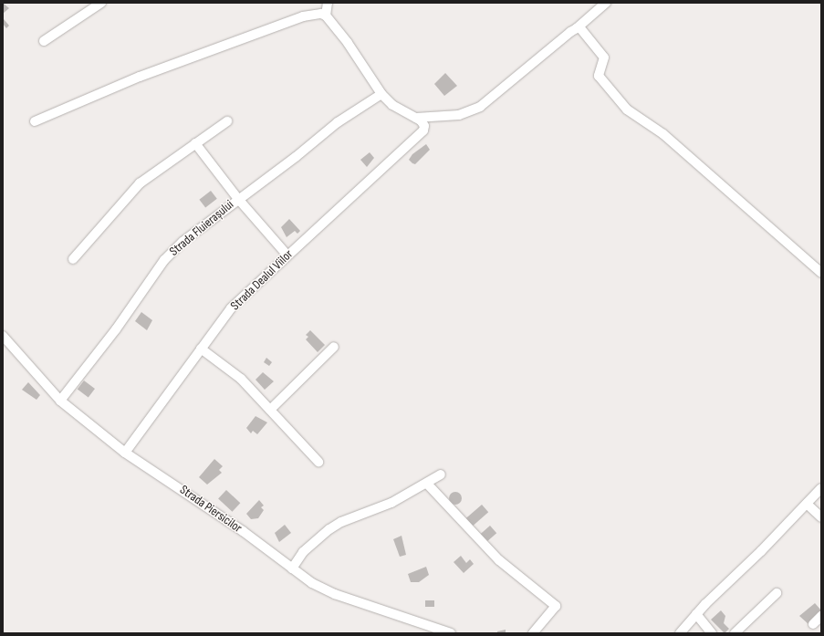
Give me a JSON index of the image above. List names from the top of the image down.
{
  "streets": {
    "street": ["Strada Fluierașului", "Strada Dealul Viilor", "Strada Piersicilor"]
  },
  "crossings": [
    ["Strada Fluierașului", "Strada Piersicilor"],
    ["Strada Dealul Viilor", "Strada Piersicilor"]
  ]
}
